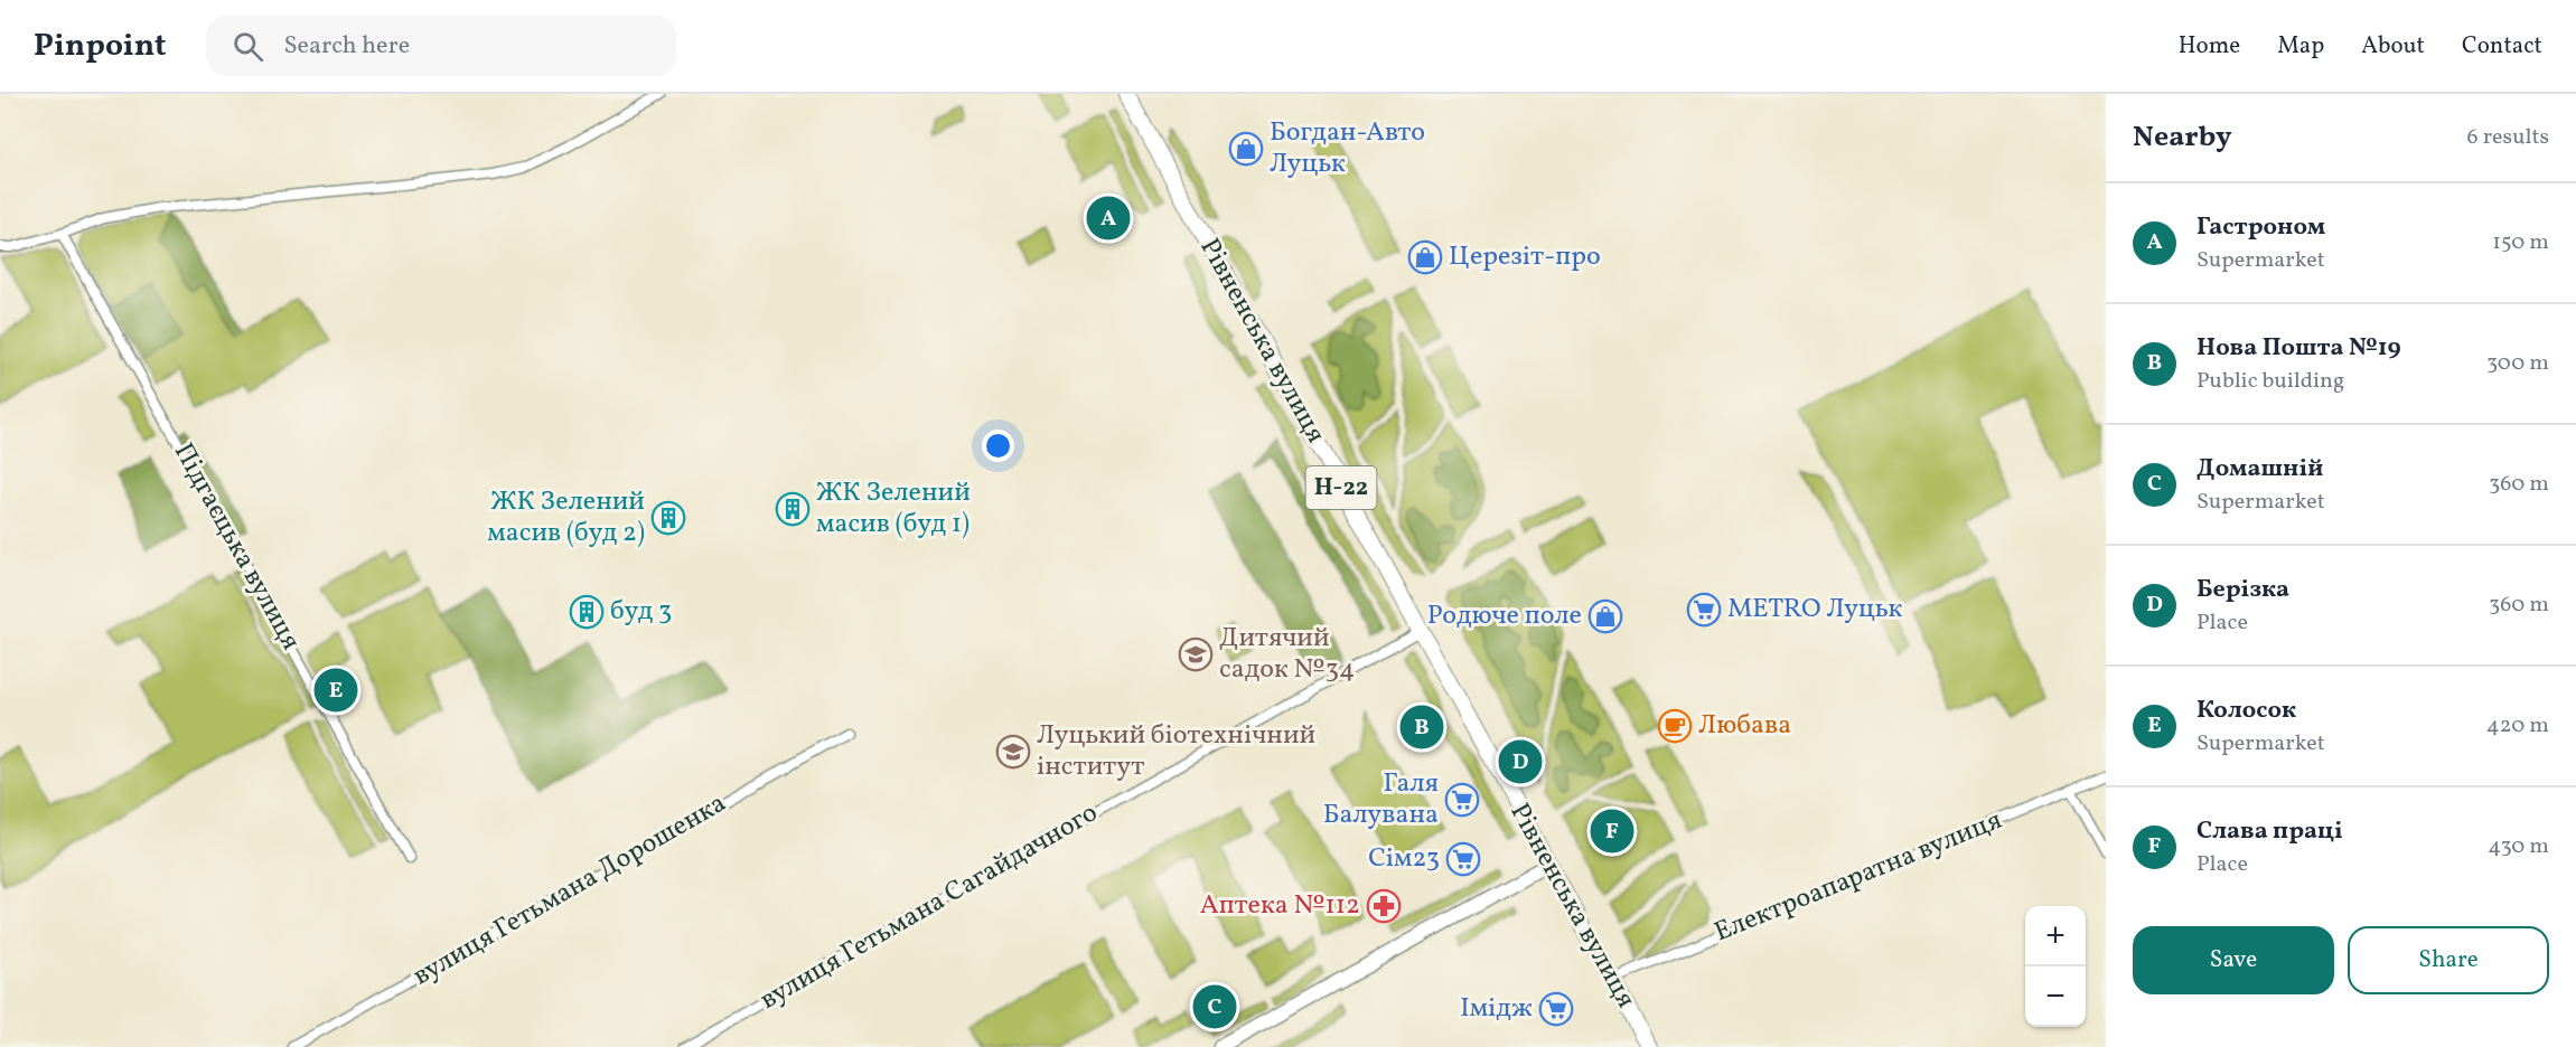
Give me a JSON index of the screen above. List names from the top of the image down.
{
  "streets": {
    "main road": ["Рівненська вулиця", "Н-22"],
    "street": [
      "Підгаєцька вулиця",
      "Електроапаратна вулиця",
      "вулиця Гетьмана Дорошенка",
      "вулиця Гетьмана Сагайдачного"
    ]
  },
  "crossings": [
    ["Рівненська вулиця", "Електроапаратна вулиця"],
    ["Рівненська вулиця", "вулиця Гетьмана Сагайдачного"]
  ],
  "places": {
    "shop": ["Богдан-Авто Луцьк", "Церезіт-про", "Родюче поле"],
    "building": ["ЖК Зелений масив (буд 1)", "ЖК Зелений масив (буд 2)", "буд 3"],
    "supermarket": [
      "METRO Луцьк",
      "Галя Балувана",
      "Сім23",
      "Імідж"
    ],
    "school or university": ["Дитячий садок №34", "Луцький біотехнічний інститут"],
    "cafe": ["Любава"],
    "pharmacy": ["Аптека №112"]
  },
  "page": {
    "header": "Pinpoint",
    "search": "Search here",
    "nav": [
      "Home",
      "Map",
      "About",
      "Contact"
    ],
    "heading": ["Nearby", "6 results"],
    "list": [
      {
        "mark": "A",
        "name": "Гастроном",
        "note": "Supermarket",
        "value": "150 m"
      },
      {
        "mark": "B",
        "name": "Нова Пошта №19",
        "note": "Public building",
        "value": "300 m"
      },
      {
        "mark": "C",
        "name": "Домашній",
        "note": "Supermarket",
        "value": "360 m"
      },
      {
        "mark": "D",
        "name": "Берізка",
        "note": "Place",
        "value": "360 m"
      },
      {
        "mark": "E",
        "name": "Колосок",
        "note": "Supermarket",
        "value": "420 m"
      },
      {
        "mark": "F",
        "name": "Слава праці",
        "note": "Place",
        "value": "430 m"
      }
    ],
    "pins": [
      "A",
      "E",
      "B",
      "D",
      "F",
      "C"
    ],
    "map_buttons": ["+", "−"],
    "buttons": ["Save", "Share"]
  }
}
